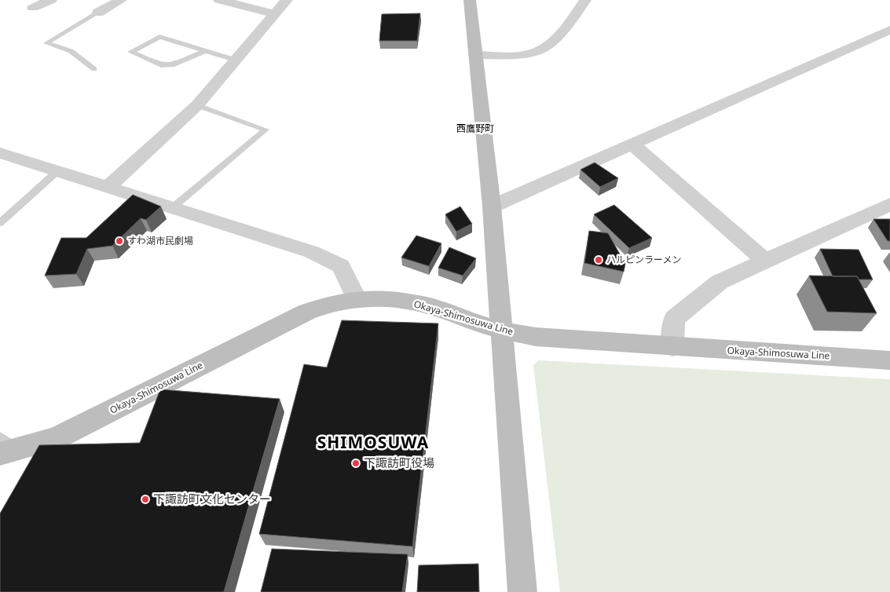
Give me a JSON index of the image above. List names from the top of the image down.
{
  "streets": {
    "street": ["Okaya-Shimosuwa Line"]
  },
  "districts": ["西鷹野町", "SHIMOSUWA"],
  "places": [
    "すわ湖市民劇場",
    "ハルピンラーメン",
    "下諏訪町役場",
    "下諏訪町文化センター"
  ]
}
